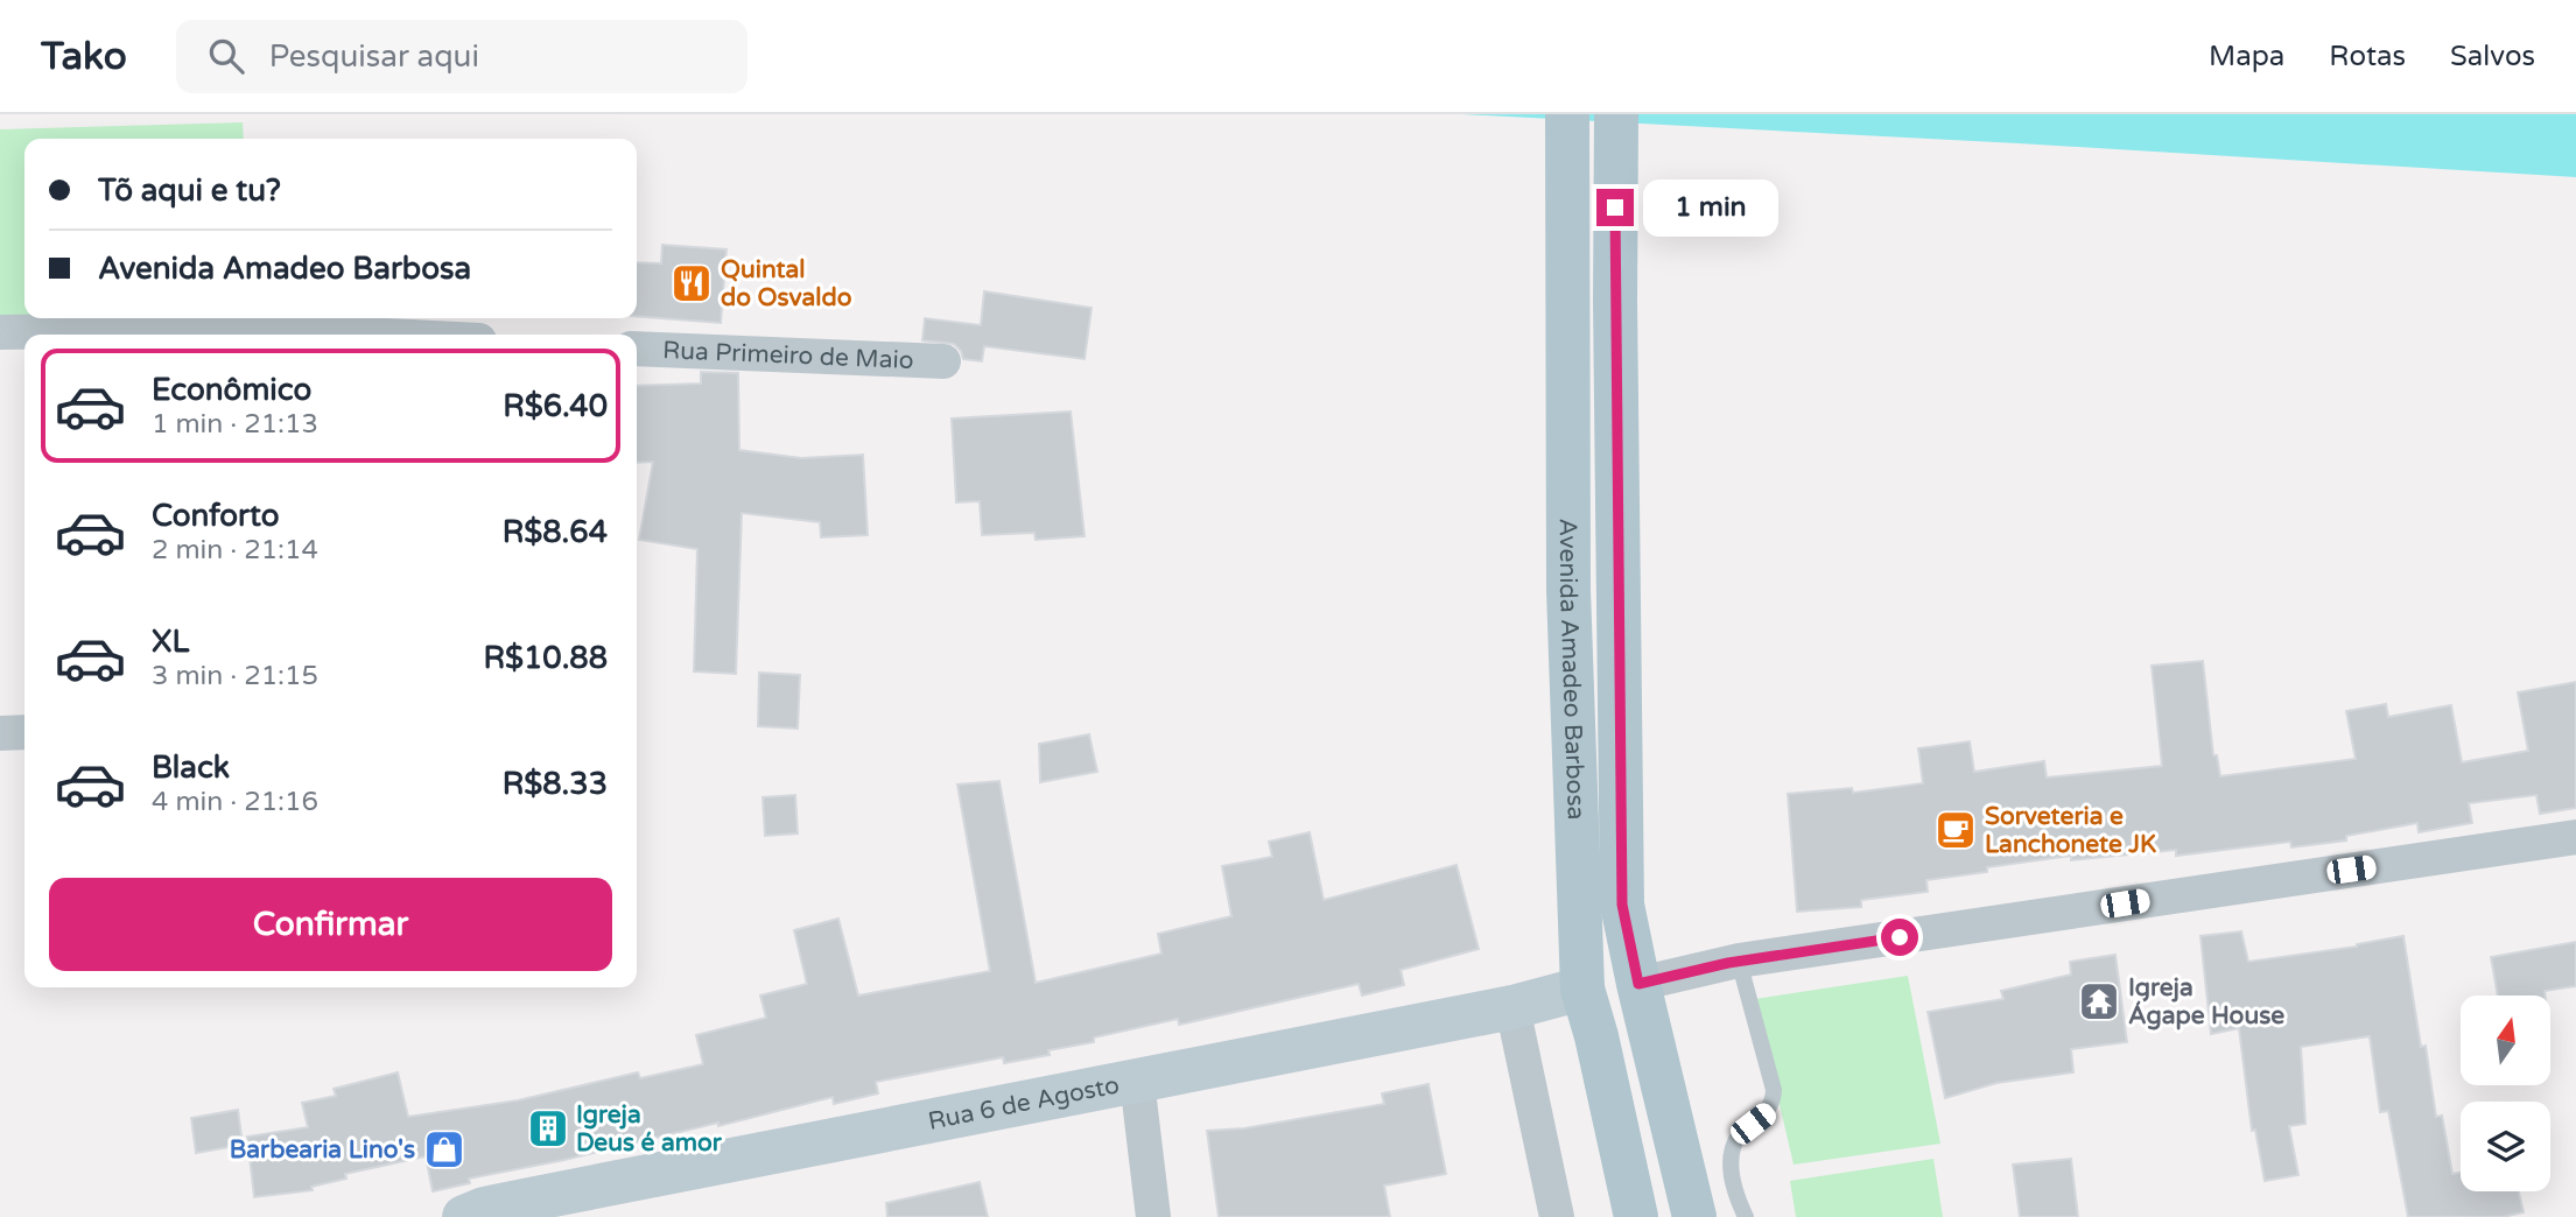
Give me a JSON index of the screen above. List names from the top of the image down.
{
  "streets": {
    "main road": ["Avenida Amadeo Barbosa"],
    "street": ["Rua Primeiro de Maio", "Rua 6 de Agosto"]
  },
  "crossings": [
    ["Avenida Amadeo Barbosa", "Rua 6 de Agosto"]
  ],
  "places": {
    "restaurant": ["Quintal do Osvaldo"],
    "cafe": ["Sorveteria e Lanchonete JK"],
    "temple": ["Igreja Ágape House"],
    "building": ["Igreja Deus é amor"],
    "shop": ["Barbearia Lino's"]
  },
  "north": "top",
  "page": {
    "header": "Tako",
    "search": "Pesquisar aqui",
    "nav": ["Mapa", "Rotas", "Salvos"],
    "banner": ["Tõ aqui e tu?", "Avenida Amadeo Barbosa"],
    "bubble": "1 min",
    "list": [
      {
        "name": "Econômico",
        "note": "1 min · 21:13",
        "value": "R$6.40"
      },
      {
        "name": "Conforto",
        "note": "2 min · 21:14",
        "value": "R$8.64"
      },
      {
        "name": "XL",
        "note": "3 min · 21:15",
        "value": "R$10.88"
      },
      {
        "name": "Black",
        "note": "4 min · 21:16",
        "value": "R$8.33"
      }
    ],
    "buttons": "Confirmar"
  }
}
